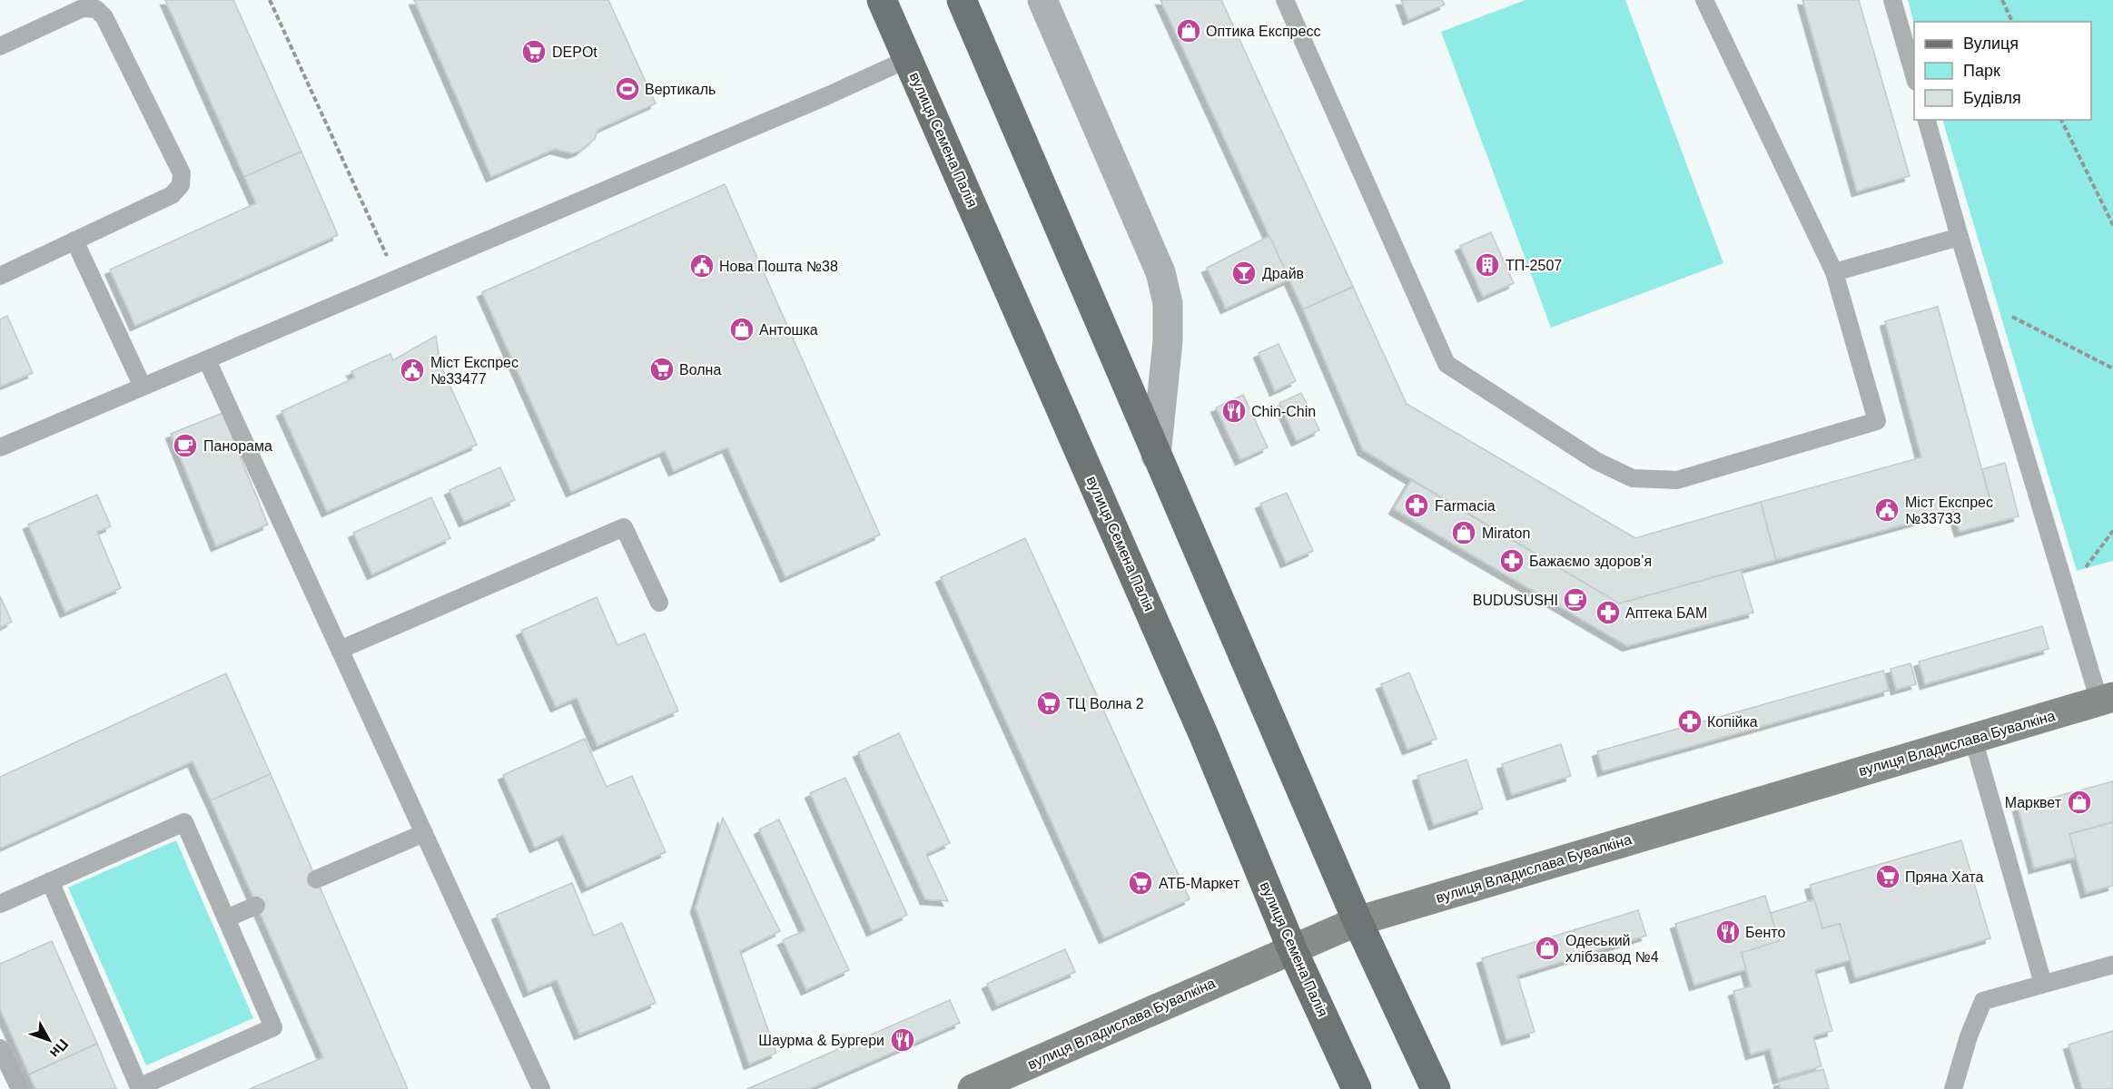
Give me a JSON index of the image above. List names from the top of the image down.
{
  "streets": {
    "main road": ["вулиця Семена Палія"],
    "street": ["вулиця Владислава Бувалкіна"]
  },
  "crossings": [
    ["вулиця Семена Палія", "вулиця Владислава Бувалкіна"]
  ],
  "places": {
    "shop": [
      "Оптика Експресс",
      "Антошка",
      "Miraton",
      "Марквет",
      "Одеський хлібзавод №4"
    ],
    "supermarket": [
      "DEPOt",
      "Волна",
      "ТЦ Волна 2",
      "Пряна Хата",
      "АТБ-Маркет"
    ],
    "sports": ["Вертикаль"],
    "building": ["ТП-2507"],
    "public building": ["Нова Пошта №38", "Міст Експрес №33477", "Міст Експрес №33733"],
    "bar": ["Драйв"],
    "restaurant": ["Chin-Chin", "Бенто", "Шаурма & Бургери"],
    "cafe": ["Панорама", "BUDUSUSHI"],
    "pharmacy": [
      "Farmacia",
      "Бажаємо здоровʼя",
      "Аптека БАМ",
      "Копійка"
    ]
  },
  "legend": ["Вулиця", "Парк", "Будівля"],
  "north": "bottom right"
}
